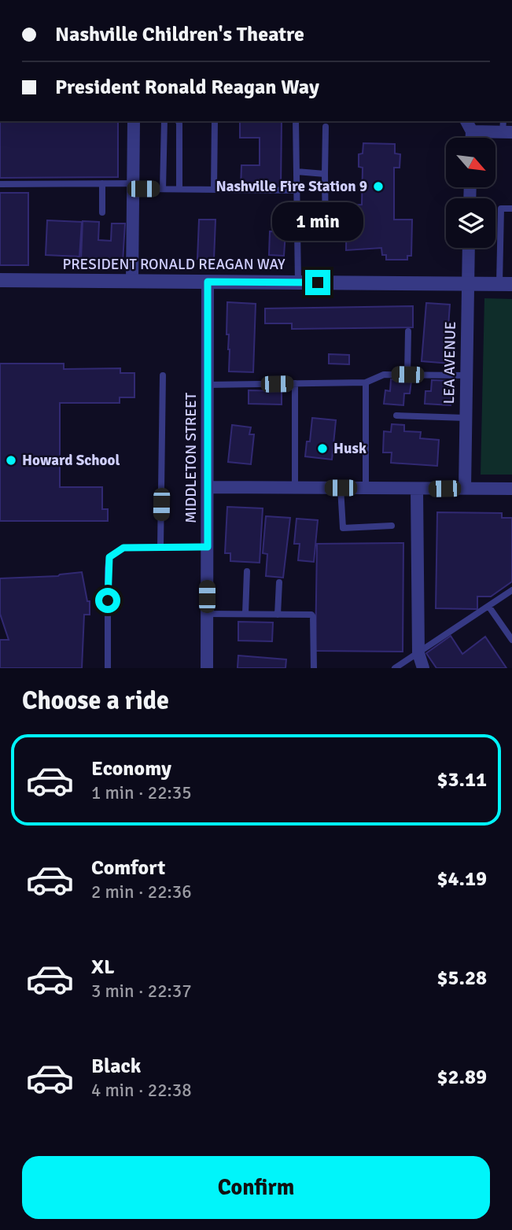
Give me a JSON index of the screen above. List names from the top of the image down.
{
  "streets": {
    "street": ["PRESIDENT RONALD REAGAN WAY", "LEA AVENUE", "MIDDLETON STREET"]
  },
  "crossings": [
    ["PRESIDENT RONALD REAGAN WAY", "LEA AVENUE"],
    ["PRESIDENT RONALD REAGAN WAY", "MIDDLETON STREET"]
  ],
  "places": ["Nashville Fire Station 9", "Husk", "Howard School"],
  "north": "bottom right",
  "page": {
    "banner": ["Nashville Children's Theatre", "President Ronald Reagan Way"],
    "bubble": "1 min",
    "heading": "Choose a ride",
    "list": [
      {
        "name": "Economy",
        "note": "1 min · 22:35",
        "value": "$3.11"
      },
      {
        "name": "Comfort",
        "note": "2 min · 22:36",
        "value": "$4.19"
      },
      {
        "name": "XL",
        "note": "3 min · 22:37",
        "value": "$5.28"
      },
      {
        "name": "Black",
        "note": "4 min · 22:38",
        "value": "$2.89"
      }
    ],
    "buttons": "Confirm"
  }
}
